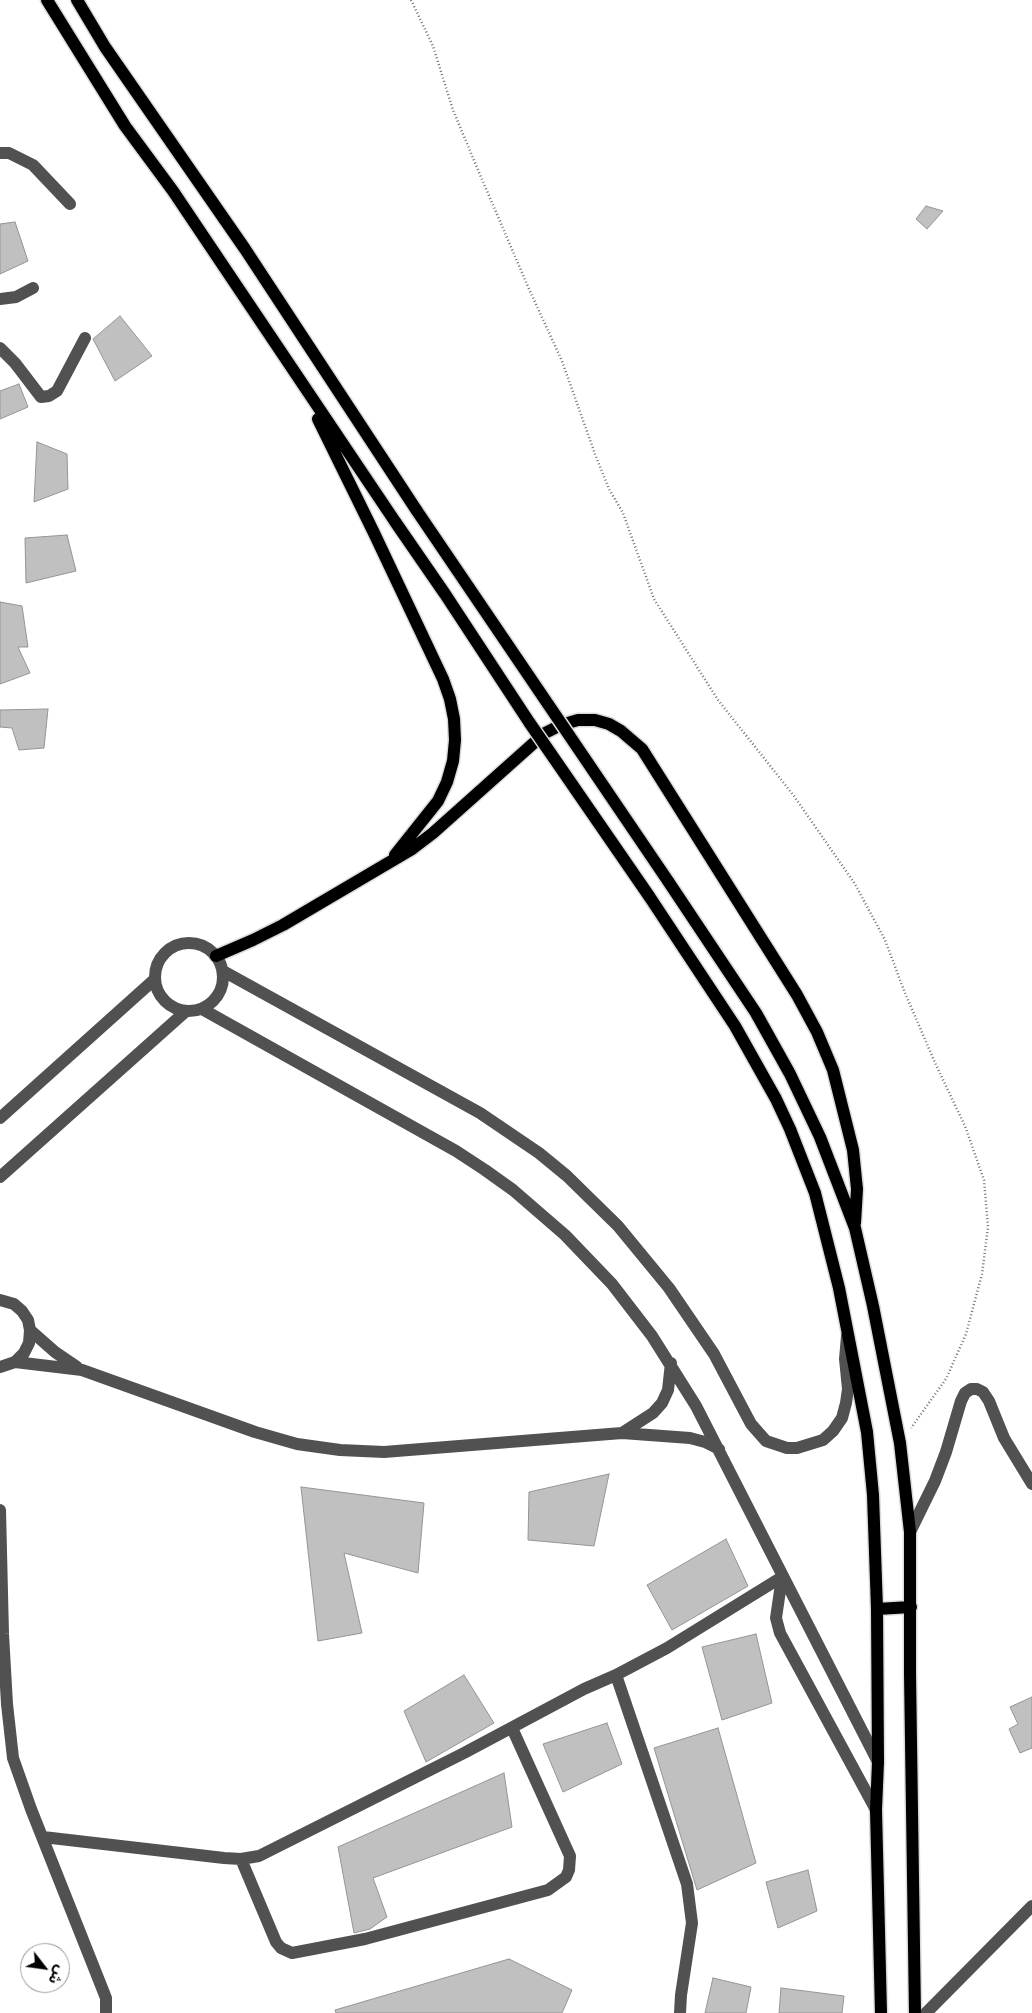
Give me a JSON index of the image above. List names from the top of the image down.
{
  "north": "bottom right"
}
